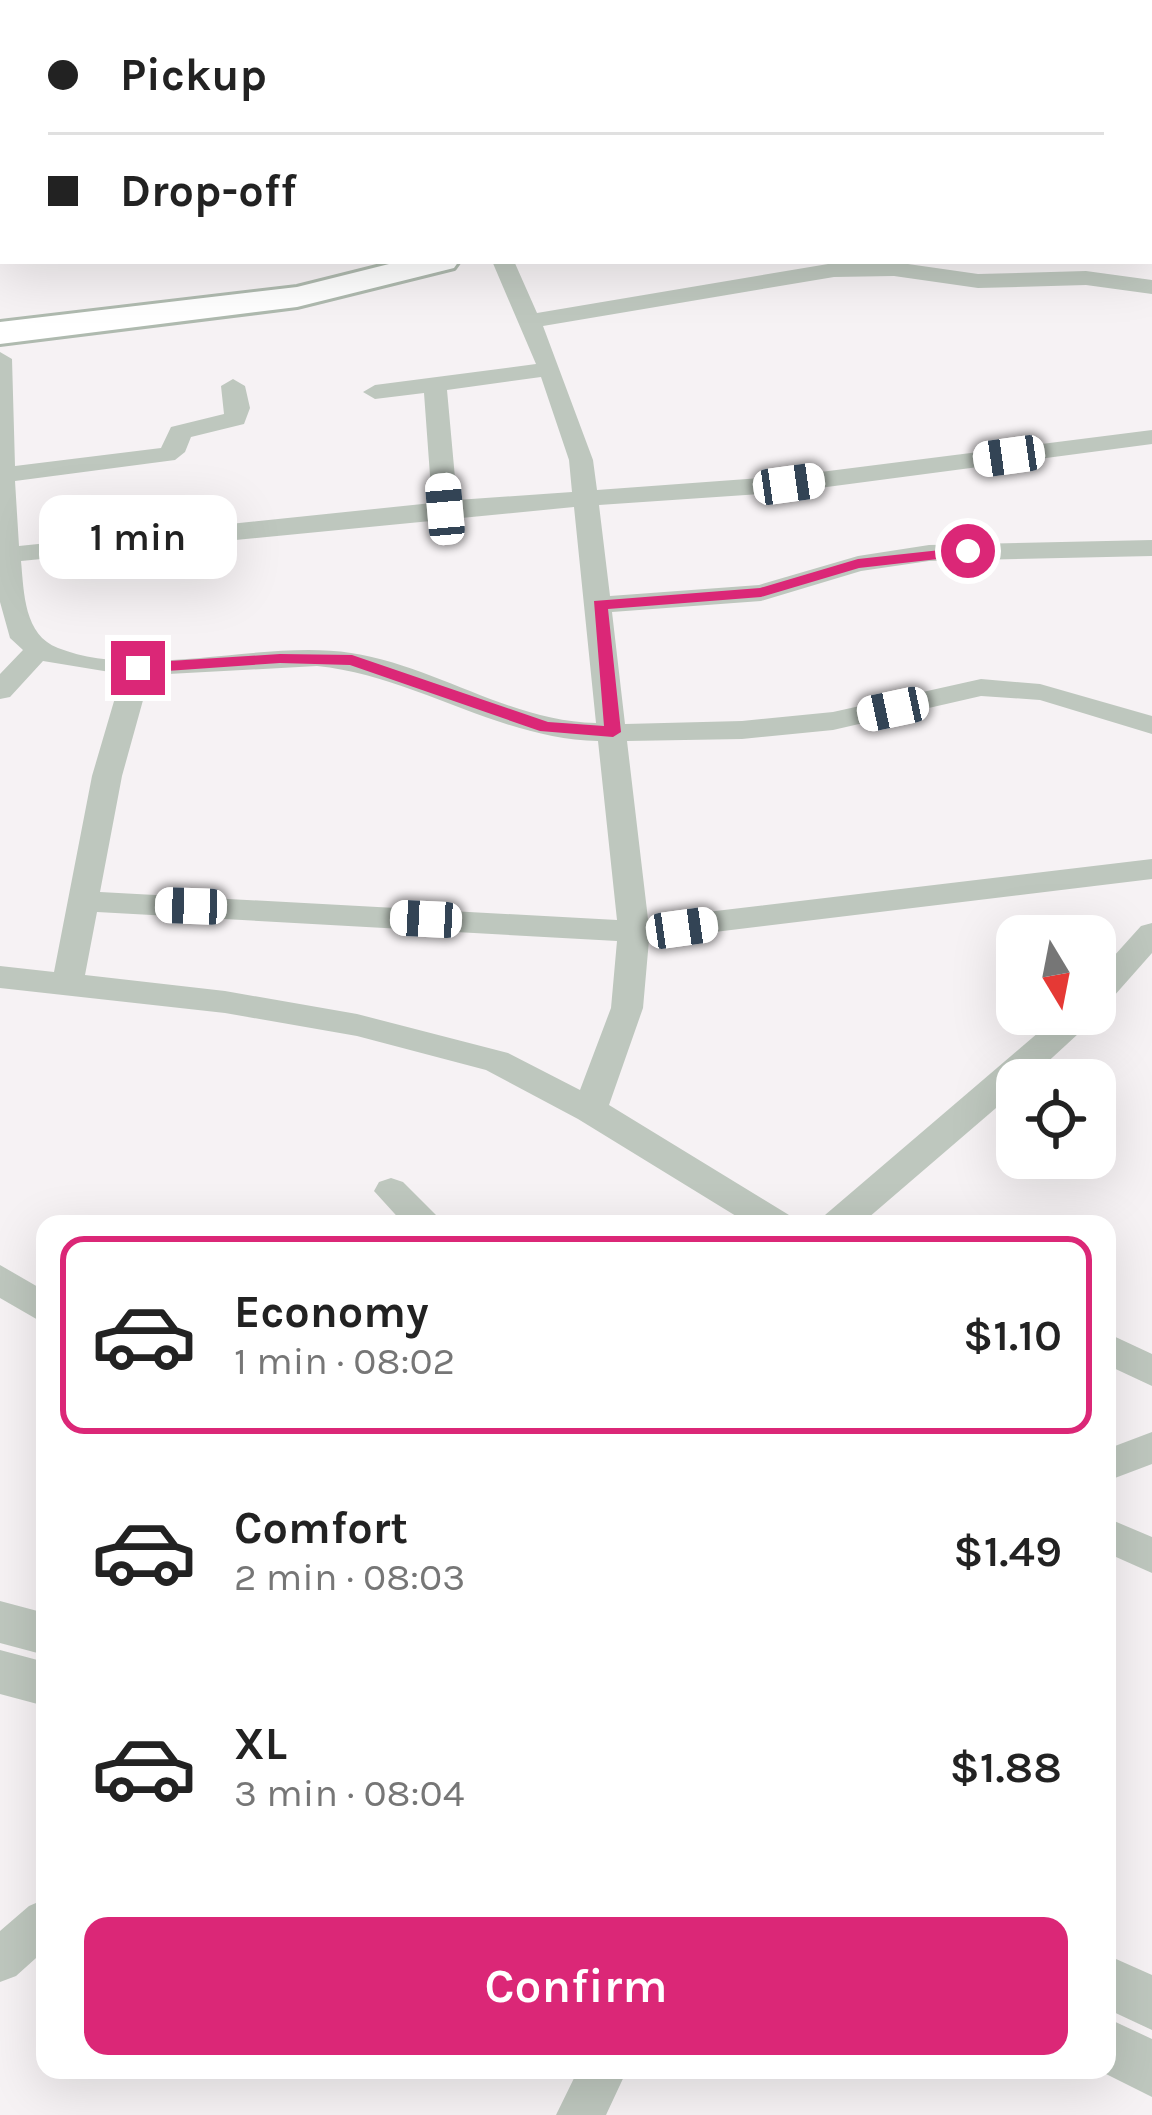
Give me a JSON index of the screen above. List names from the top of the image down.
{
  "north": "bottom",
  "page": {
    "banner": ["Pickup", "Drop-off"],
    "bubble": "1 min",
    "list": [
      {
        "name": "Economy",
        "note": "1 min · 08:02",
        "value": "$1.10"
      },
      {
        "name": "Comfort",
        "note": "2 min · 08:03",
        "value": "$1.49"
      },
      {
        "name": "XL",
        "note": "3 min · 08:04",
        "value": "$1.88"
      }
    ],
    "buttons": "Confirm"
  }
}
